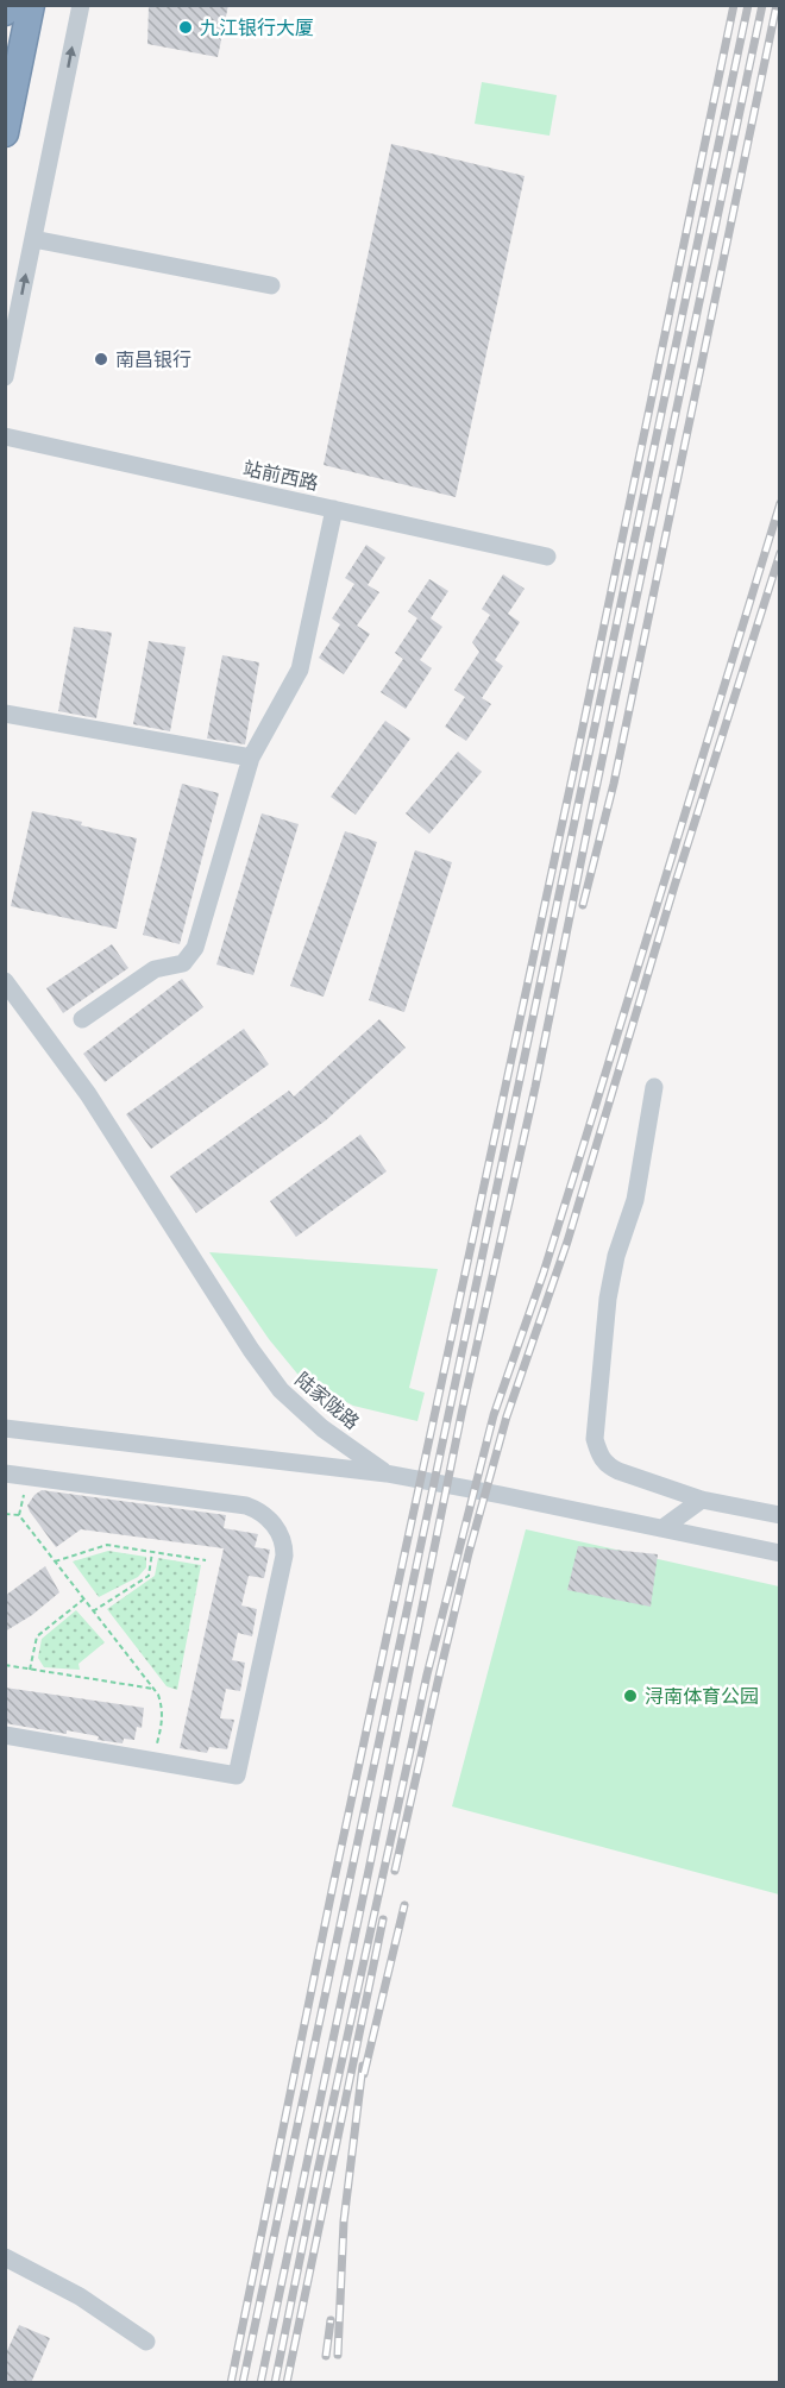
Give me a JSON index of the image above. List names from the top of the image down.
{
  "streets": {
    "street": ["站前西路", "陆家陇路"]
  },
  "places": ["九江银行大厦", "南昌银行", "浔南体育公园"]
}
